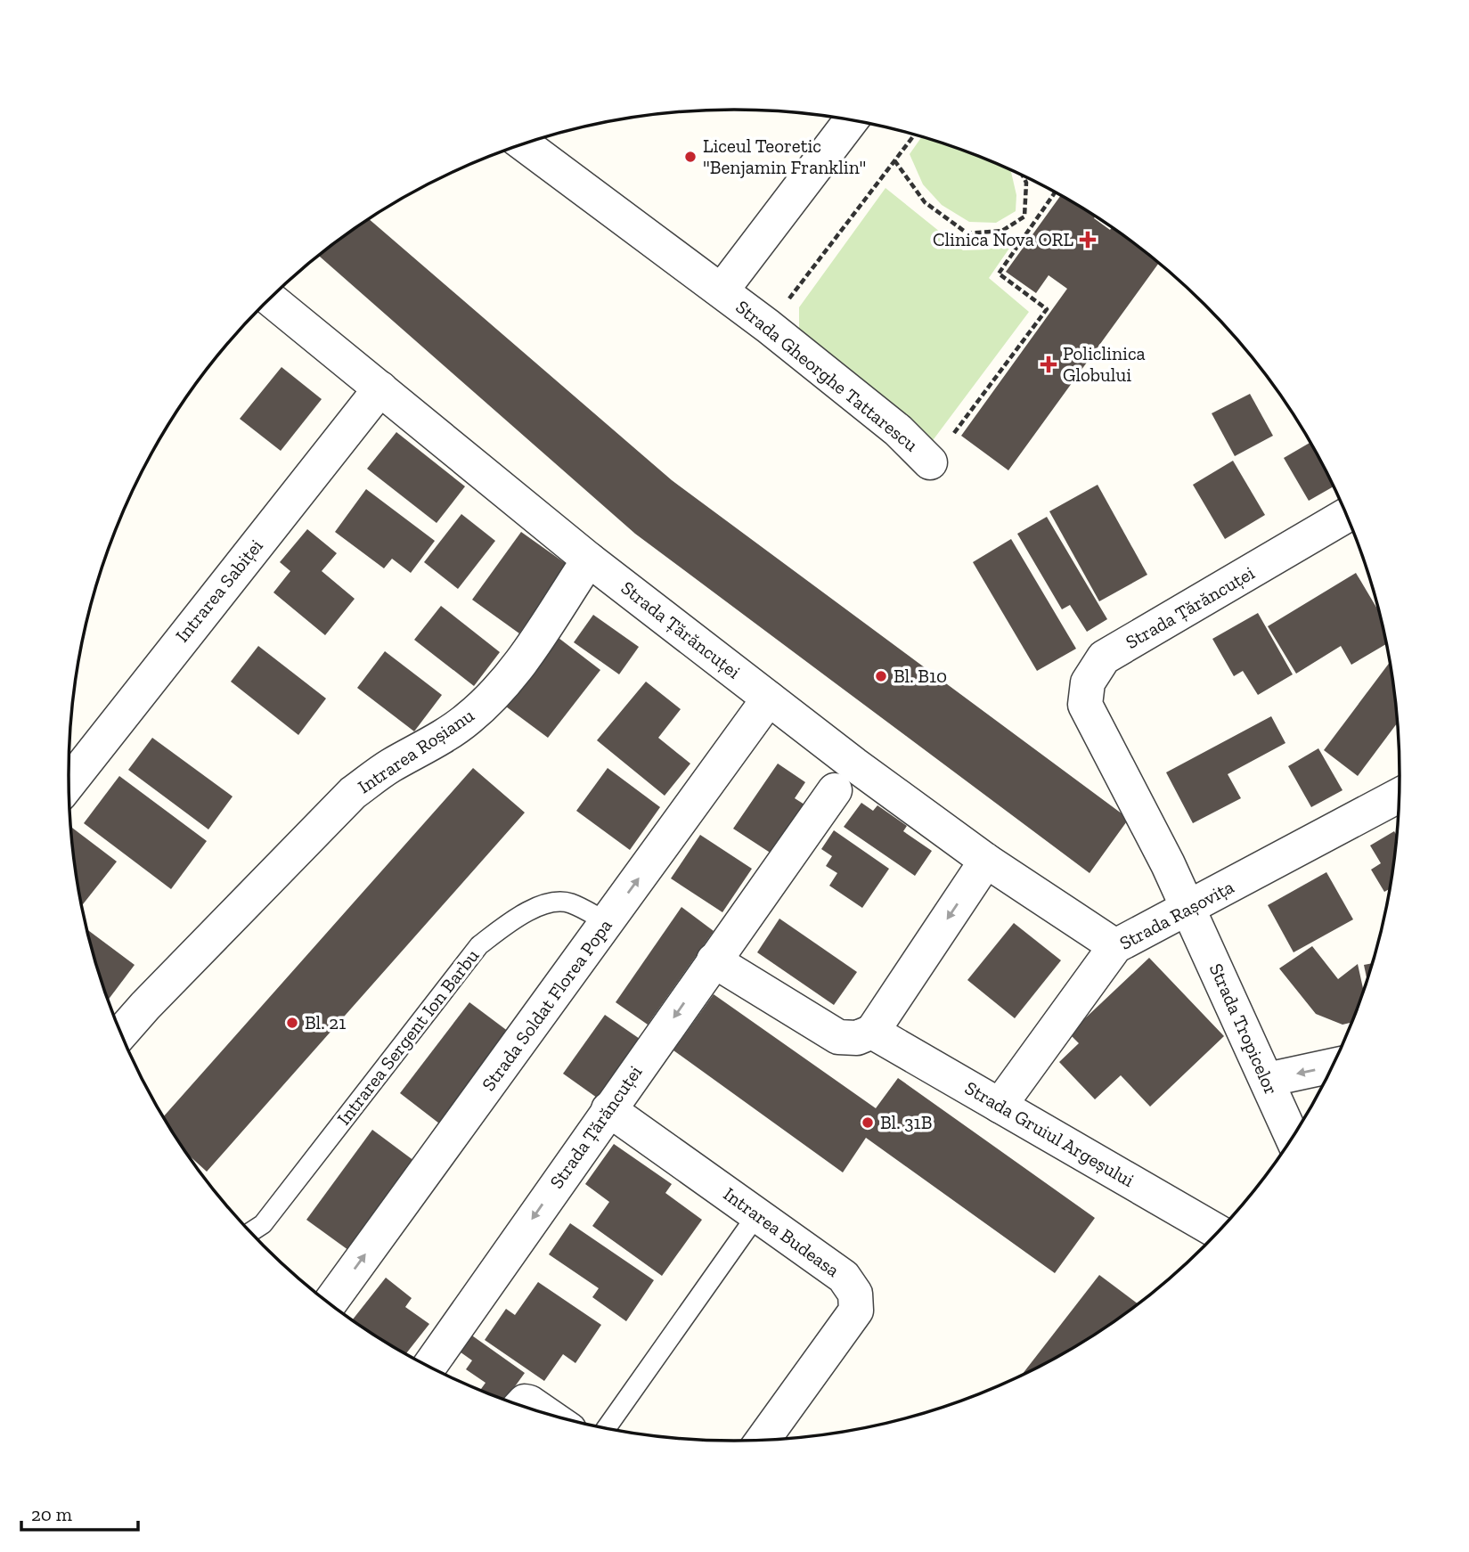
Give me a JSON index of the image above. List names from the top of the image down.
{
  "streets": {
    "street": [
      "Strada Gheorghe Tattarescu",
      "Intrarea Sabiței",
      "Strada Țărăncuței",
      "Intrarea Roșianu",
      "Strada Rașovița",
      "Strada Soldat Florea Popa",
      "Strada Tropicelor",
      "Strada Gruiul Argeșului",
      "Intrarea Budeasa"
    ],
    "lane": ["Intrarea Sergent Ion Barbu"]
  },
  "crossings": [
    ["Intrarea Sabiței", "Strada Țărăncuței"],
    ["Strada Țărăncuței", "Intrarea Roșianu"],
    ["Strada Țărăncuței", "Strada Rașovița"],
    ["Strada Țărăncuței", "Strada Soldat Florea Popa"],
    ["Strada Țărăncuței", "Strada Tropicelor"],
    ["Strada Țărăncuței", "Intrarea Budeasa"],
    ["Strada Rașovița", "Strada Tropicelor"],
    ["Strada Rașovița", "Strada Gruiul Argeșului"],
    ["Strada Soldat Florea Popa", "Intrarea Sergent Ion Barbu"]
  ],
  "one_way": ["Strada Soldat Florea Popa"],
  "places": {
    "other": [
      "Liceul Teoretic \"Benjamin Franklin\"",
      "Bl. B10",
      "Bl. 21",
      "Bl. 31B"
    ],
    "health": ["Clinica Nova ORL", "Policlinica Globului"]
  },
  "scale_bar": "20 m"
}
